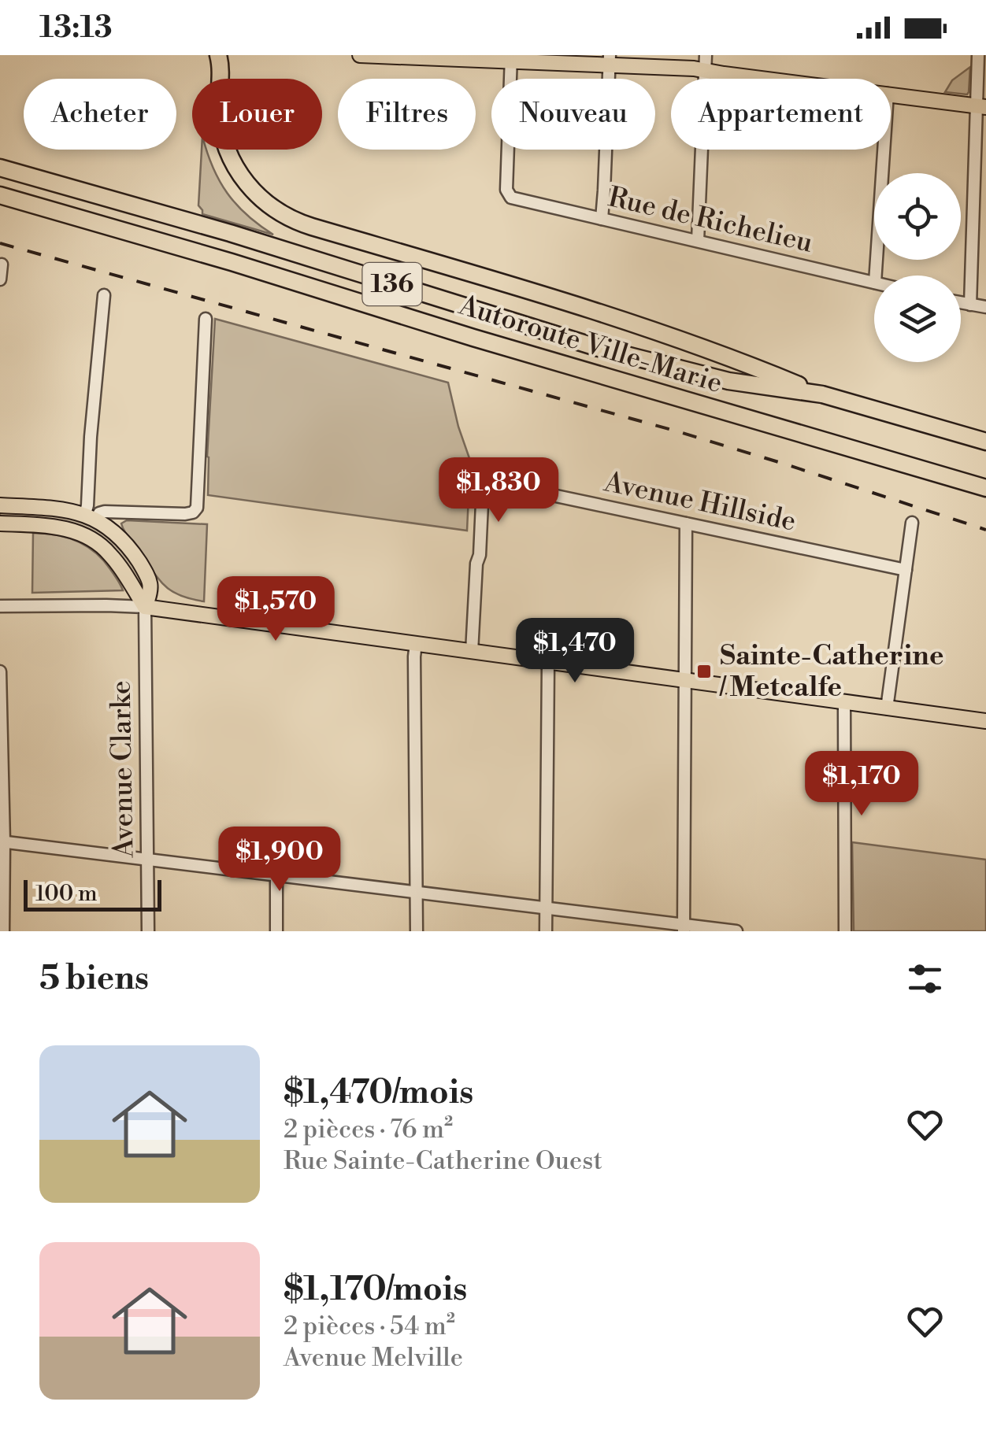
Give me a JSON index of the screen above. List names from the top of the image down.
{
  "streets": {
    "highway": ["136", "Autoroute Ville-Marie"],
    "street": ["Rue de Richelieu", "Avenue Hillside", "Avenue Clarke"]
  },
  "places": {
    "transit": ["Sainte-Catherine / Metcalfe"]
  },
  "scale_bar": "100 m",
  "page": {
    "status": "13:13",
    "chip": [
      "Acheter",
      "Louer",
      "Filtres",
      "Nouveau",
      "Appartement"
    ],
    "price": [
      "$1,830",
      "$1,570",
      "$1,470",
      "$1,170",
      "$1,900"
    ],
    "scale": "100 m",
    "heading": "5 biens",
    "list": [
      {
        "name": "$1,470/mois",
        "note": "2 pièces · 76 m² · Rue Sainte-Catherine Ouest"
      },
      {
        "name": "$1,170/mois",
        "note": "2 pièces · 54 m² · Avenue Melville"
      }
    ]
  }
}
